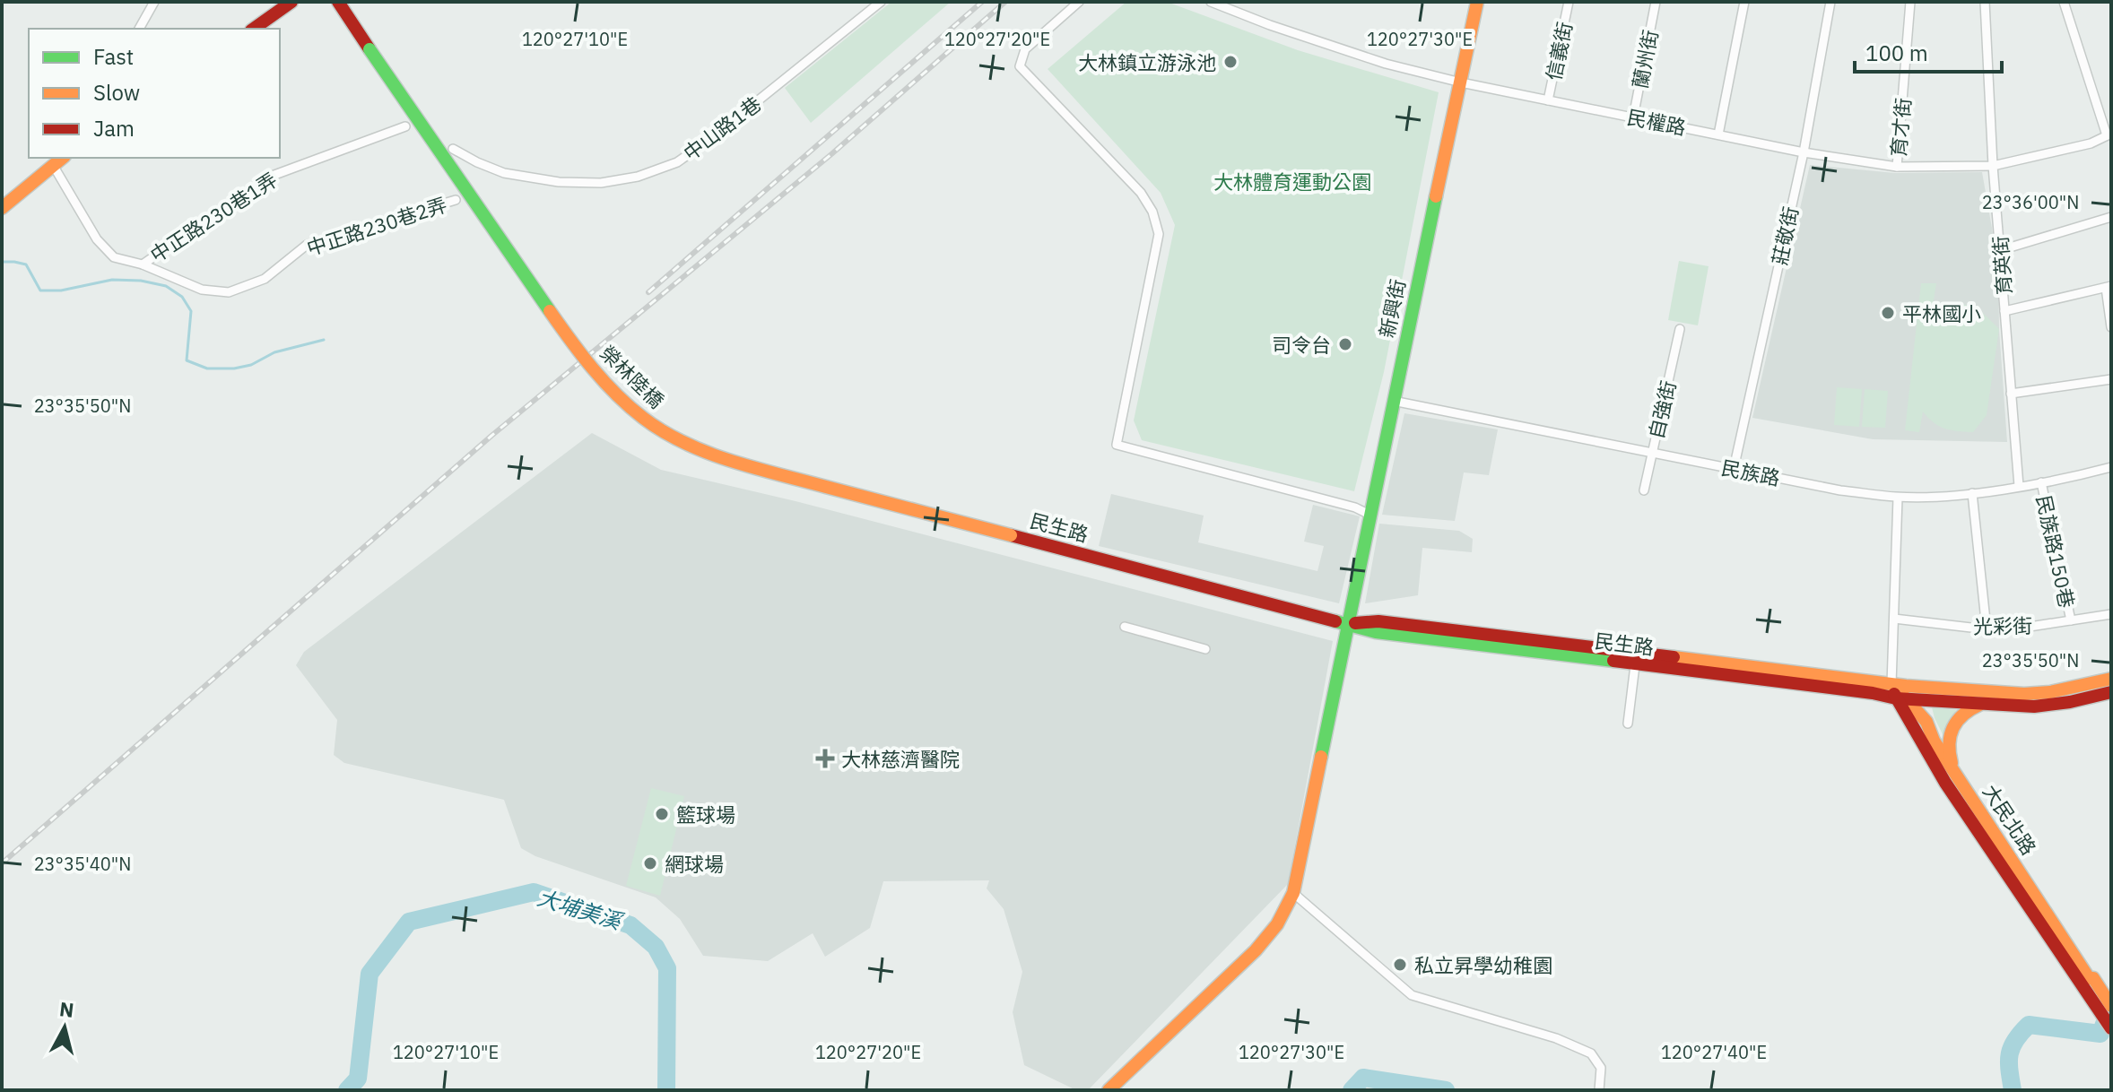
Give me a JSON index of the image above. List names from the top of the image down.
{
  "streets": {
    "main road": [
      "新興街",
      "榮林陸橋",
      "民生路",
      "大民北路"
    ],
    "street": [
      "信義街",
      "蘭州街",
      "民權路",
      "育才街",
      "中山路1巷",
      "中正路230巷1弄",
      "中正路230巷2弄",
      "莊敬街",
      "育英街",
      "自強街",
      "民族路",
      "民族路150巷",
      "光彩街"
    ]
  },
  "crossings": [
    ["信義街", "民權路"],
    ["蘭州街", "民權路"],
    ["民權路", "育才街"],
    ["民權路", "莊敬街"],
    ["民權路", "育英街"],
    ["民權路", "新興街"],
    ["中正路230巷1弄", "中正路230巷2弄"],
    ["莊敬街", "民族路"],
    ["育英街", "民族路"],
    ["新興街", "民族路"],
    ["新興街", "民生路"],
    ["榮林陸橋", "民生路"],
    ["自強街", "民族路"],
    ["民族路", "民族路150巷"],
    ["民生路", "大民北路"],
    ["民族路150巷", "光彩街"]
  ],
  "water": ["大埔美溪"],
  "parks": ["大林體育運動公園"],
  "places": {
    "other": [
      "大林鎮立游泳池",
      "平林國小",
      "司令台",
      "籃球場",
      "網球場",
      "私立昇學幼稚園"
    ],
    "health": ["大林慈濟醫院"]
  },
  "legend": ["Fast", "Slow", "Jam"],
  "scale_bar": "100 m",
  "north": "top",
  "coordinates": [
    "120°27'10\"E",
    "120°27'20\"E",
    "120°27'30\"E",
    "23°36'00\"N",
    "23°35'50\"N",
    "23°35'40\"N",
    "120°27'40\"E"
  ]
}
